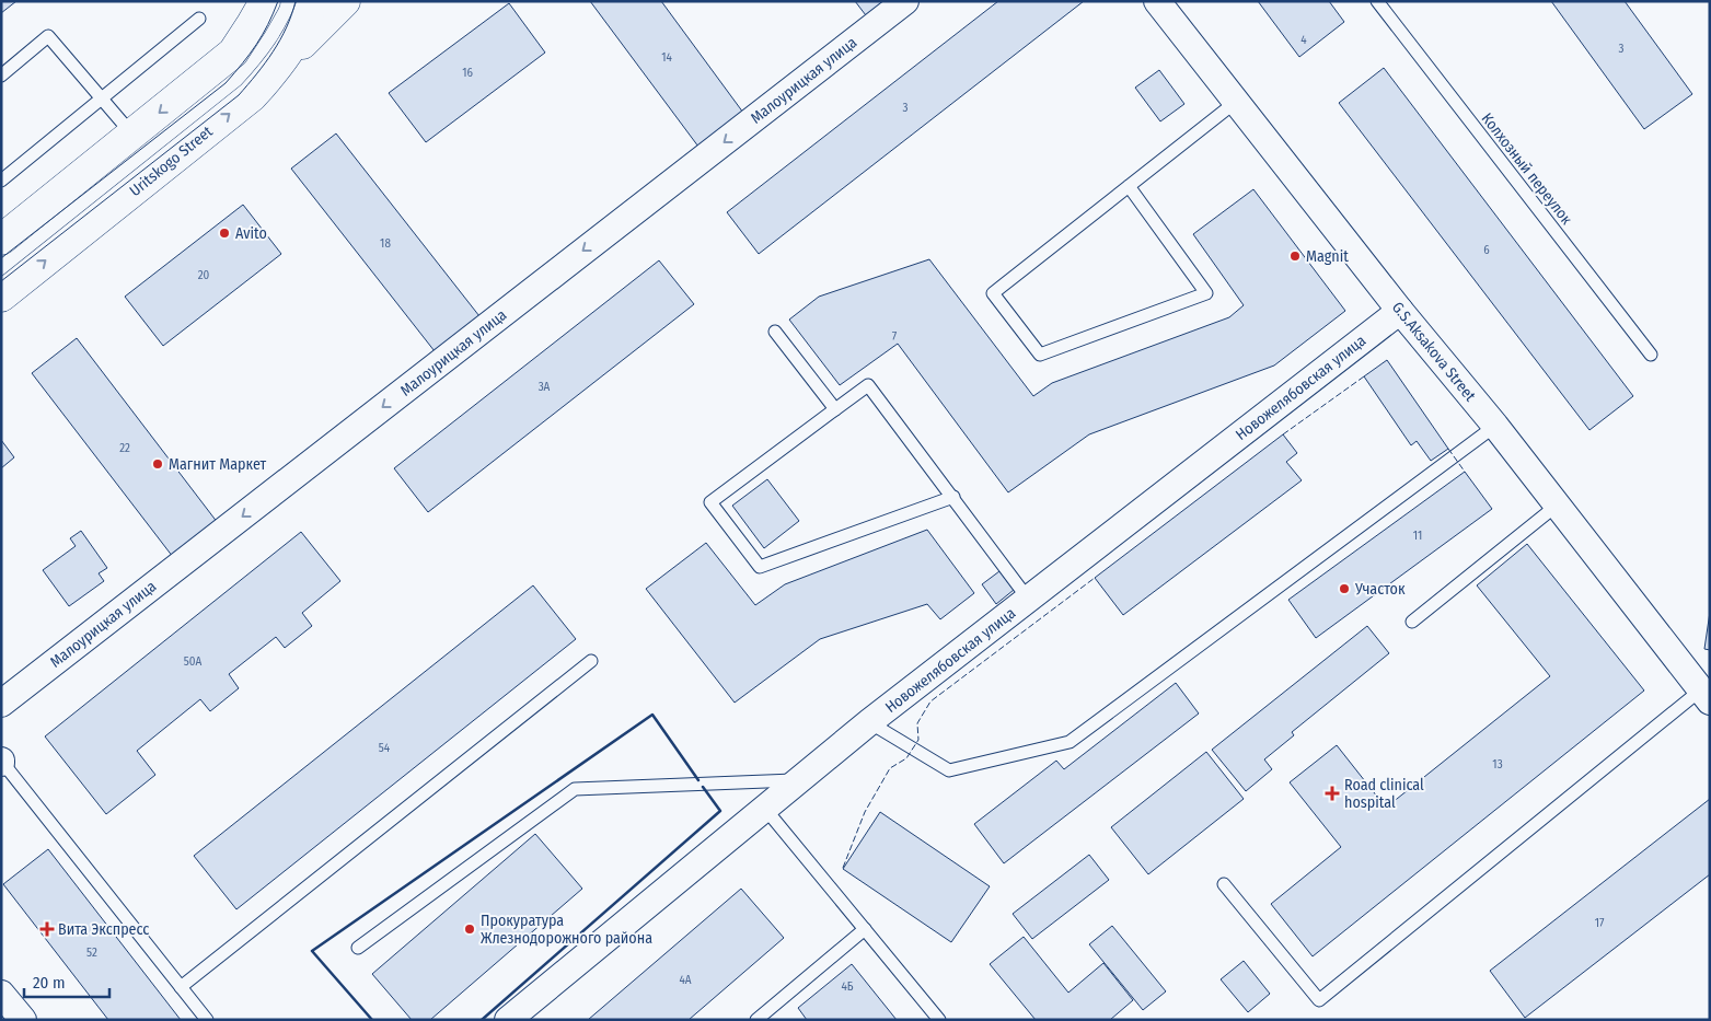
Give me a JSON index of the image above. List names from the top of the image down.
{
  "streets": {
    "main road": ["Uritskogo Street"],
    "street": ["Малоурицкая улица", "G.S.Aksakova Street", "Новожелябовская улица"],
    "lane": ["Колхозный переулок"]
  },
  "crossings": [
    ["G.S.Aksakova Street", "Новожелябовская улица"]
  ],
  "one_way": ["Малоурицкая улица"],
  "places": {
    "other": [
      "Avito",
      "Magnit",
      "Магнит Маркет",
      "Участок",
      "Прокуратура Жлезнодорожного района"
    ],
    "health": ["Road clinical hospital", "Вита Экспресс"]
  },
  "house_numbers": [
    "4",
    "3",
    "14",
    "16",
    "3",
    "18",
    "6",
    "20",
    "7",
    "3А",
    "22",
    "11",
    "50А",
    "54",
    "13",
    "17",
    "52",
    "4А",
    "4Б"
  ],
  "scale_bar": "20 m"
}
